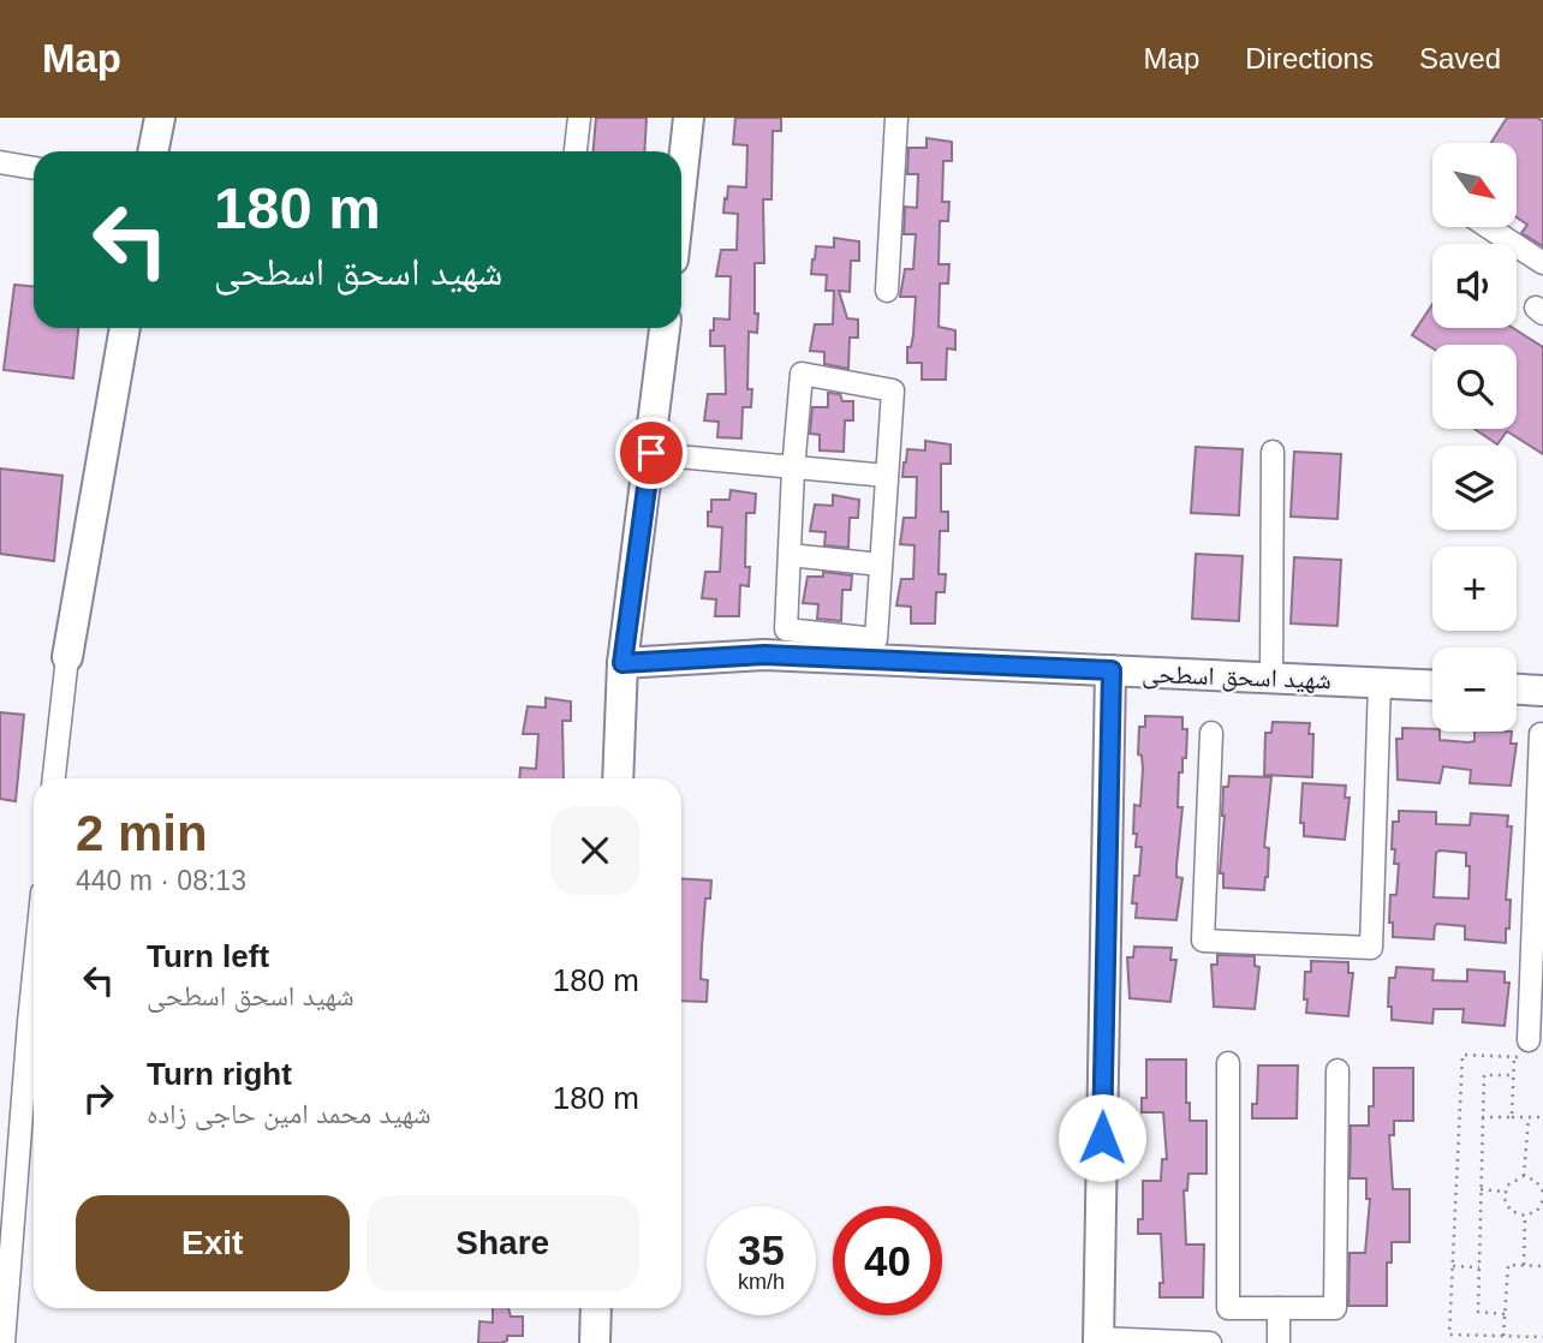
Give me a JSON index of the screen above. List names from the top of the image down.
{
  "streets": {
    "street": ["شهید اسحق اسطحی"]
  },
  "north": "bottom right",
  "page": {
    "header": "Map",
    "nav": ["Map", "Directions", "Saved"],
    "map_buttons": ["+", "−"],
    "turn": ["180 m", "شهید اسحق اسطحی"],
    "heading": ["2 min", "440 m · 08:13"],
    "list": [
      {
        "name": "Turn left",
        "note": "شهید اسحق اسطحی",
        "value": "180 m"
      },
      {
        "name": "Turn right",
        "note": "شهید محمد امین حاجی زاده",
        "value": "180 m"
      }
    ],
    "buttons": ["Exit", "Share"],
    "speed": "35 km/h",
    "limit": "40"
  }
}
